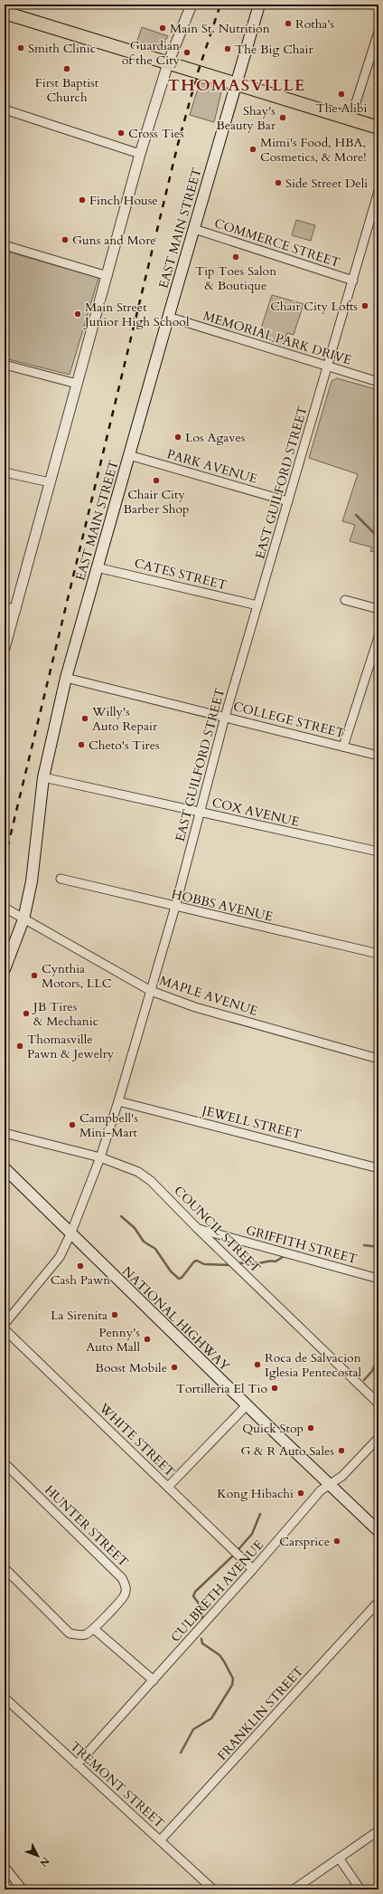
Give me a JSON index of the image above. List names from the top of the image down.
{
  "streets": {
    "main road": ["EAST MAIN STREET", "NATIONAL HIGHWAY"],
    "street": [
      "COMMERCE STREET",
      "MEMORIAL PARK DRIVE",
      "PARK AVENUE",
      "EAST GUILFORD STREET",
      "CATES STREET",
      "COLLEGE STREET",
      "COX AVENUE",
      "HOBBS AVENUE",
      "MAPLE AVENUE",
      "JEWELL STREET",
      "COUNCIL STREET",
      "GRIFFITH STREET",
      "WHITE STREET",
      "HUNTER STREET",
      "CULBRETH AVENUE",
      "FRANKLIN STREET",
      "TREMONT STREET"
    ]
  },
  "crossings": [
    ["EAST MAIN STREET", "COMMERCE STREET"],
    ["EAST MAIN STREET", "MEMORIAL PARK DRIVE"],
    ["EAST MAIN STREET", "PARK AVENUE"],
    ["EAST MAIN STREET", "CATES STREET"],
    ["EAST MAIN STREET", "COLLEGE STREET"],
    ["EAST MAIN STREET", "COX AVENUE"],
    ["EAST MAIN STREET", "MAPLE AVENUE"],
    ["COMMERCE STREET", "EAST GUILFORD STREET"],
    ["MEMORIAL PARK DRIVE", "EAST GUILFORD STREET"],
    ["PARK AVENUE", "EAST GUILFORD STREET"],
    ["EAST GUILFORD STREET", "CATES STREET"],
    ["EAST GUILFORD STREET", "COLLEGE STREET"],
    ["EAST GUILFORD STREET", "COX AVENUE"],
    ["EAST GUILFORD STREET", "HOBBS AVENUE"],
    ["EAST GUILFORD STREET", "MAPLE AVENUE"],
    ["EAST GUILFORD STREET", "JEWELL STREET"],
    ["EAST GUILFORD STREET", "COUNCIL STREET"],
    ["EAST GUILFORD STREET", "NATIONAL HIGHWAY"],
    ["COUNCIL STREET", "GRIFFITH STREET"],
    ["NATIONAL HIGHWAY", "CULBRETH AVENUE"],
    ["WHITE STREET", "CULBRETH AVENUE"],
    ["CULBRETH AVENUE", "TREMONT STREET"],
    ["FRANKLIN STREET", "TREMONT STREET"]
  ],
  "districts": ["THOMASVILLE"],
  "places": [
    "Rotha's",
    "Main St. Nutrition",
    "Smith Clinic",
    "The Big Chair",
    "Guardian of the City",
    "First Baptist Church",
    "The Alibi",
    "Shay's Beauty Bar",
    "Cross Ties",
    "Mimi's Food, HBA, Cosmetics, & More!",
    "Side Street Deli",
    "Finch House",
    "Guns and More",
    "Tip Toes Salon & Boutique",
    "Chair City Lofts",
    "Main Street Junior High School",
    "Los Agaves",
    "Chair City Barber Shop",
    "Willy's Auto Repair",
    "Cheto's Tires",
    "Cynthia Motors, LLC",
    "JB Tires & Mechanic",
    "Thomasville Pawn & Jewelry",
    "Campbell's Mini-Mart",
    "Cash Pawn",
    "La Sirenita",
    "Penny's Auto Mall",
    "Roca de Salvacion Iglesia Pentecostal",
    "Boost Mobile",
    "Tortilleria El Tio",
    "Quick Stop",
    "G & R Auto Sales",
    "Kong Hibachi",
    "Carsprice"
  ],
  "north": "bottom right"
}
